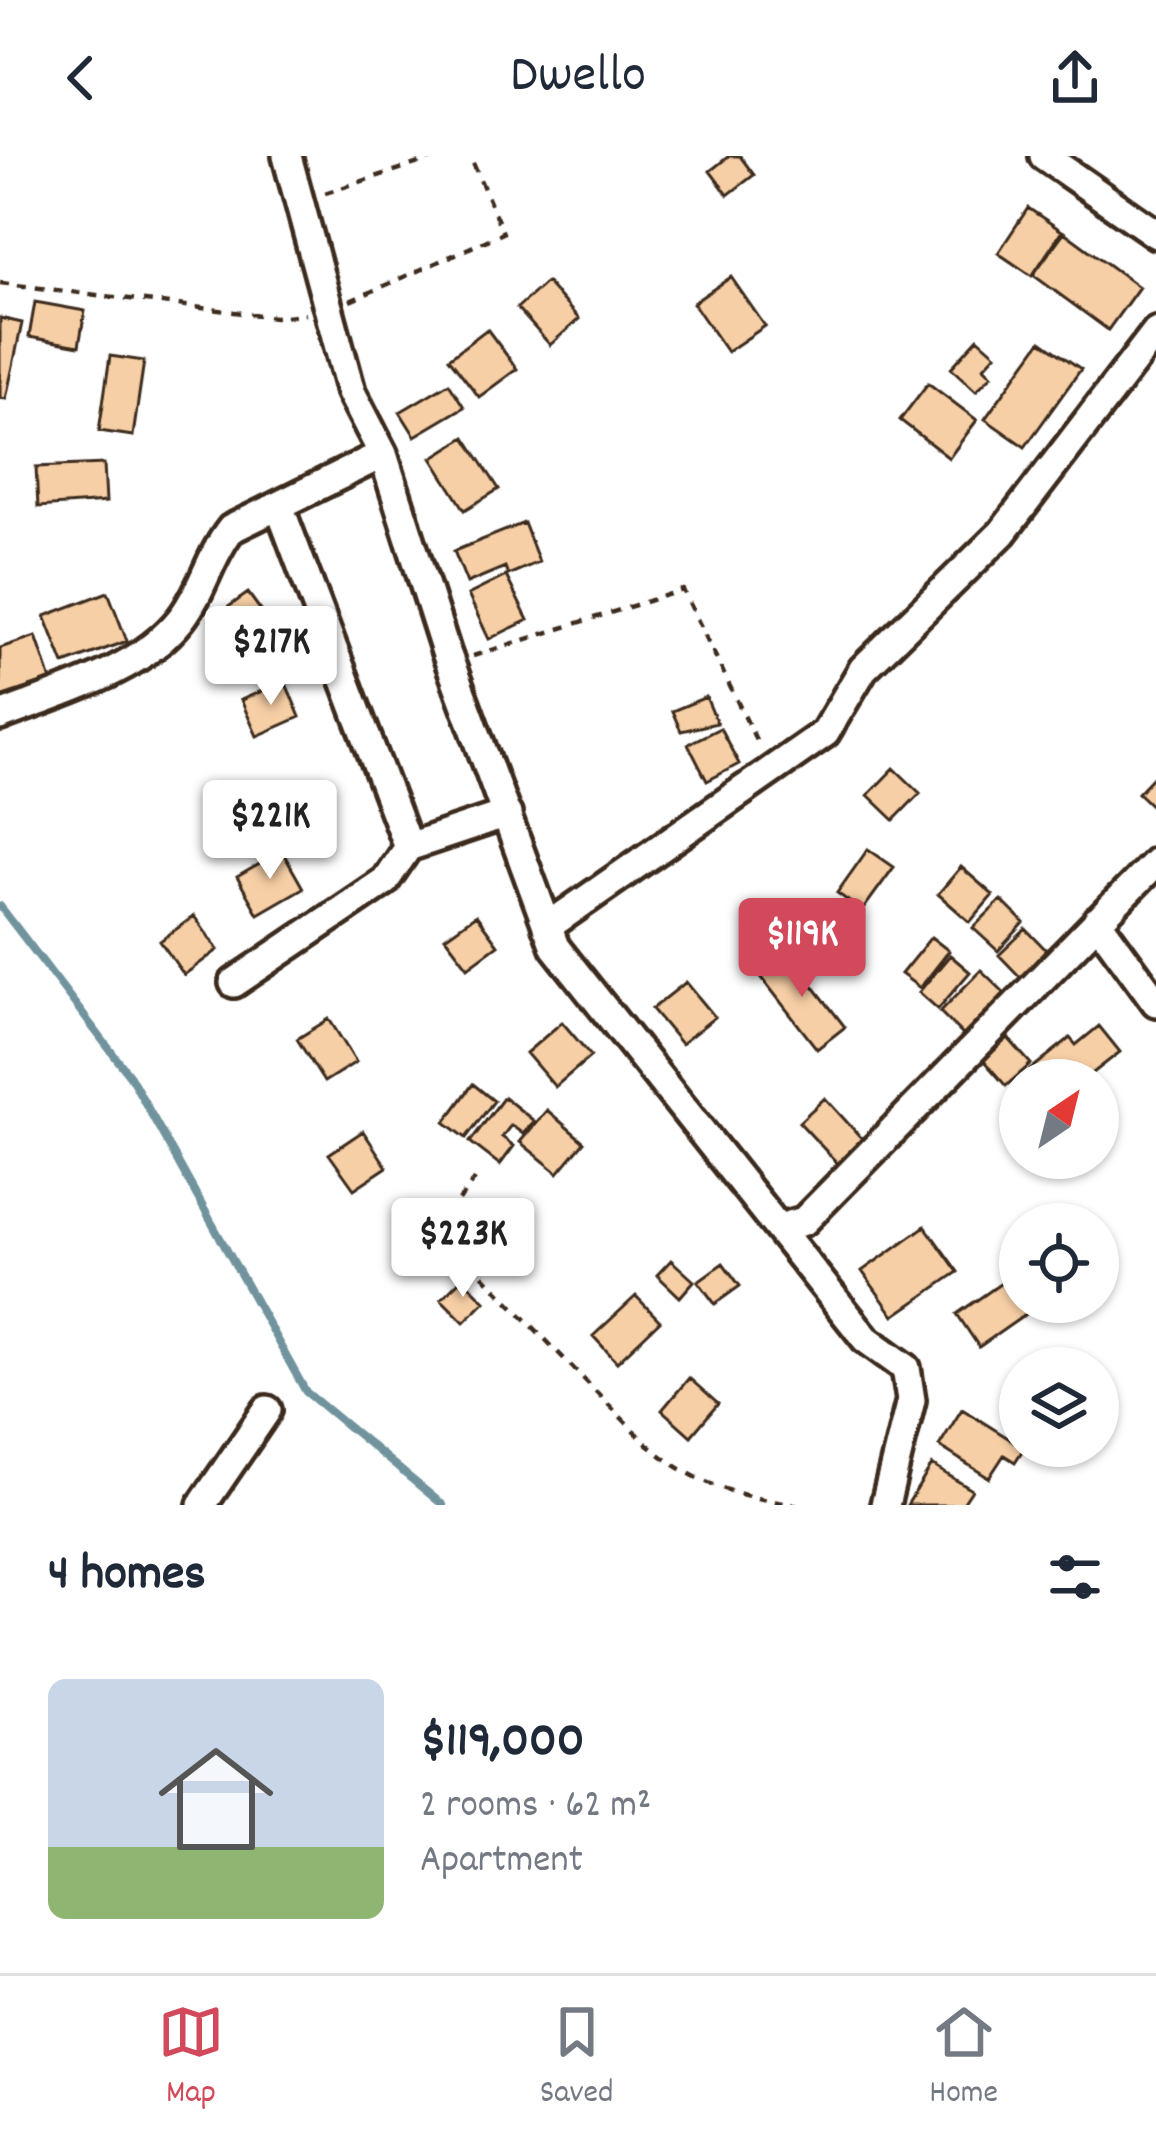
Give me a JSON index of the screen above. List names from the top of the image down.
{
  "north": "top right",
  "page": {
    "header": "Dwello",
    "price": [
      "$217K",
      "$221K",
      "$119K",
      "$223K"
    ],
    "heading": "4 homes",
    "list": [
      {
        "name": "$119,000",
        "note": "2 rooms · 62 m² · Apartment"
      }
    ],
    "tabs": ["Map", "Saved", "Home"]
  }
}
